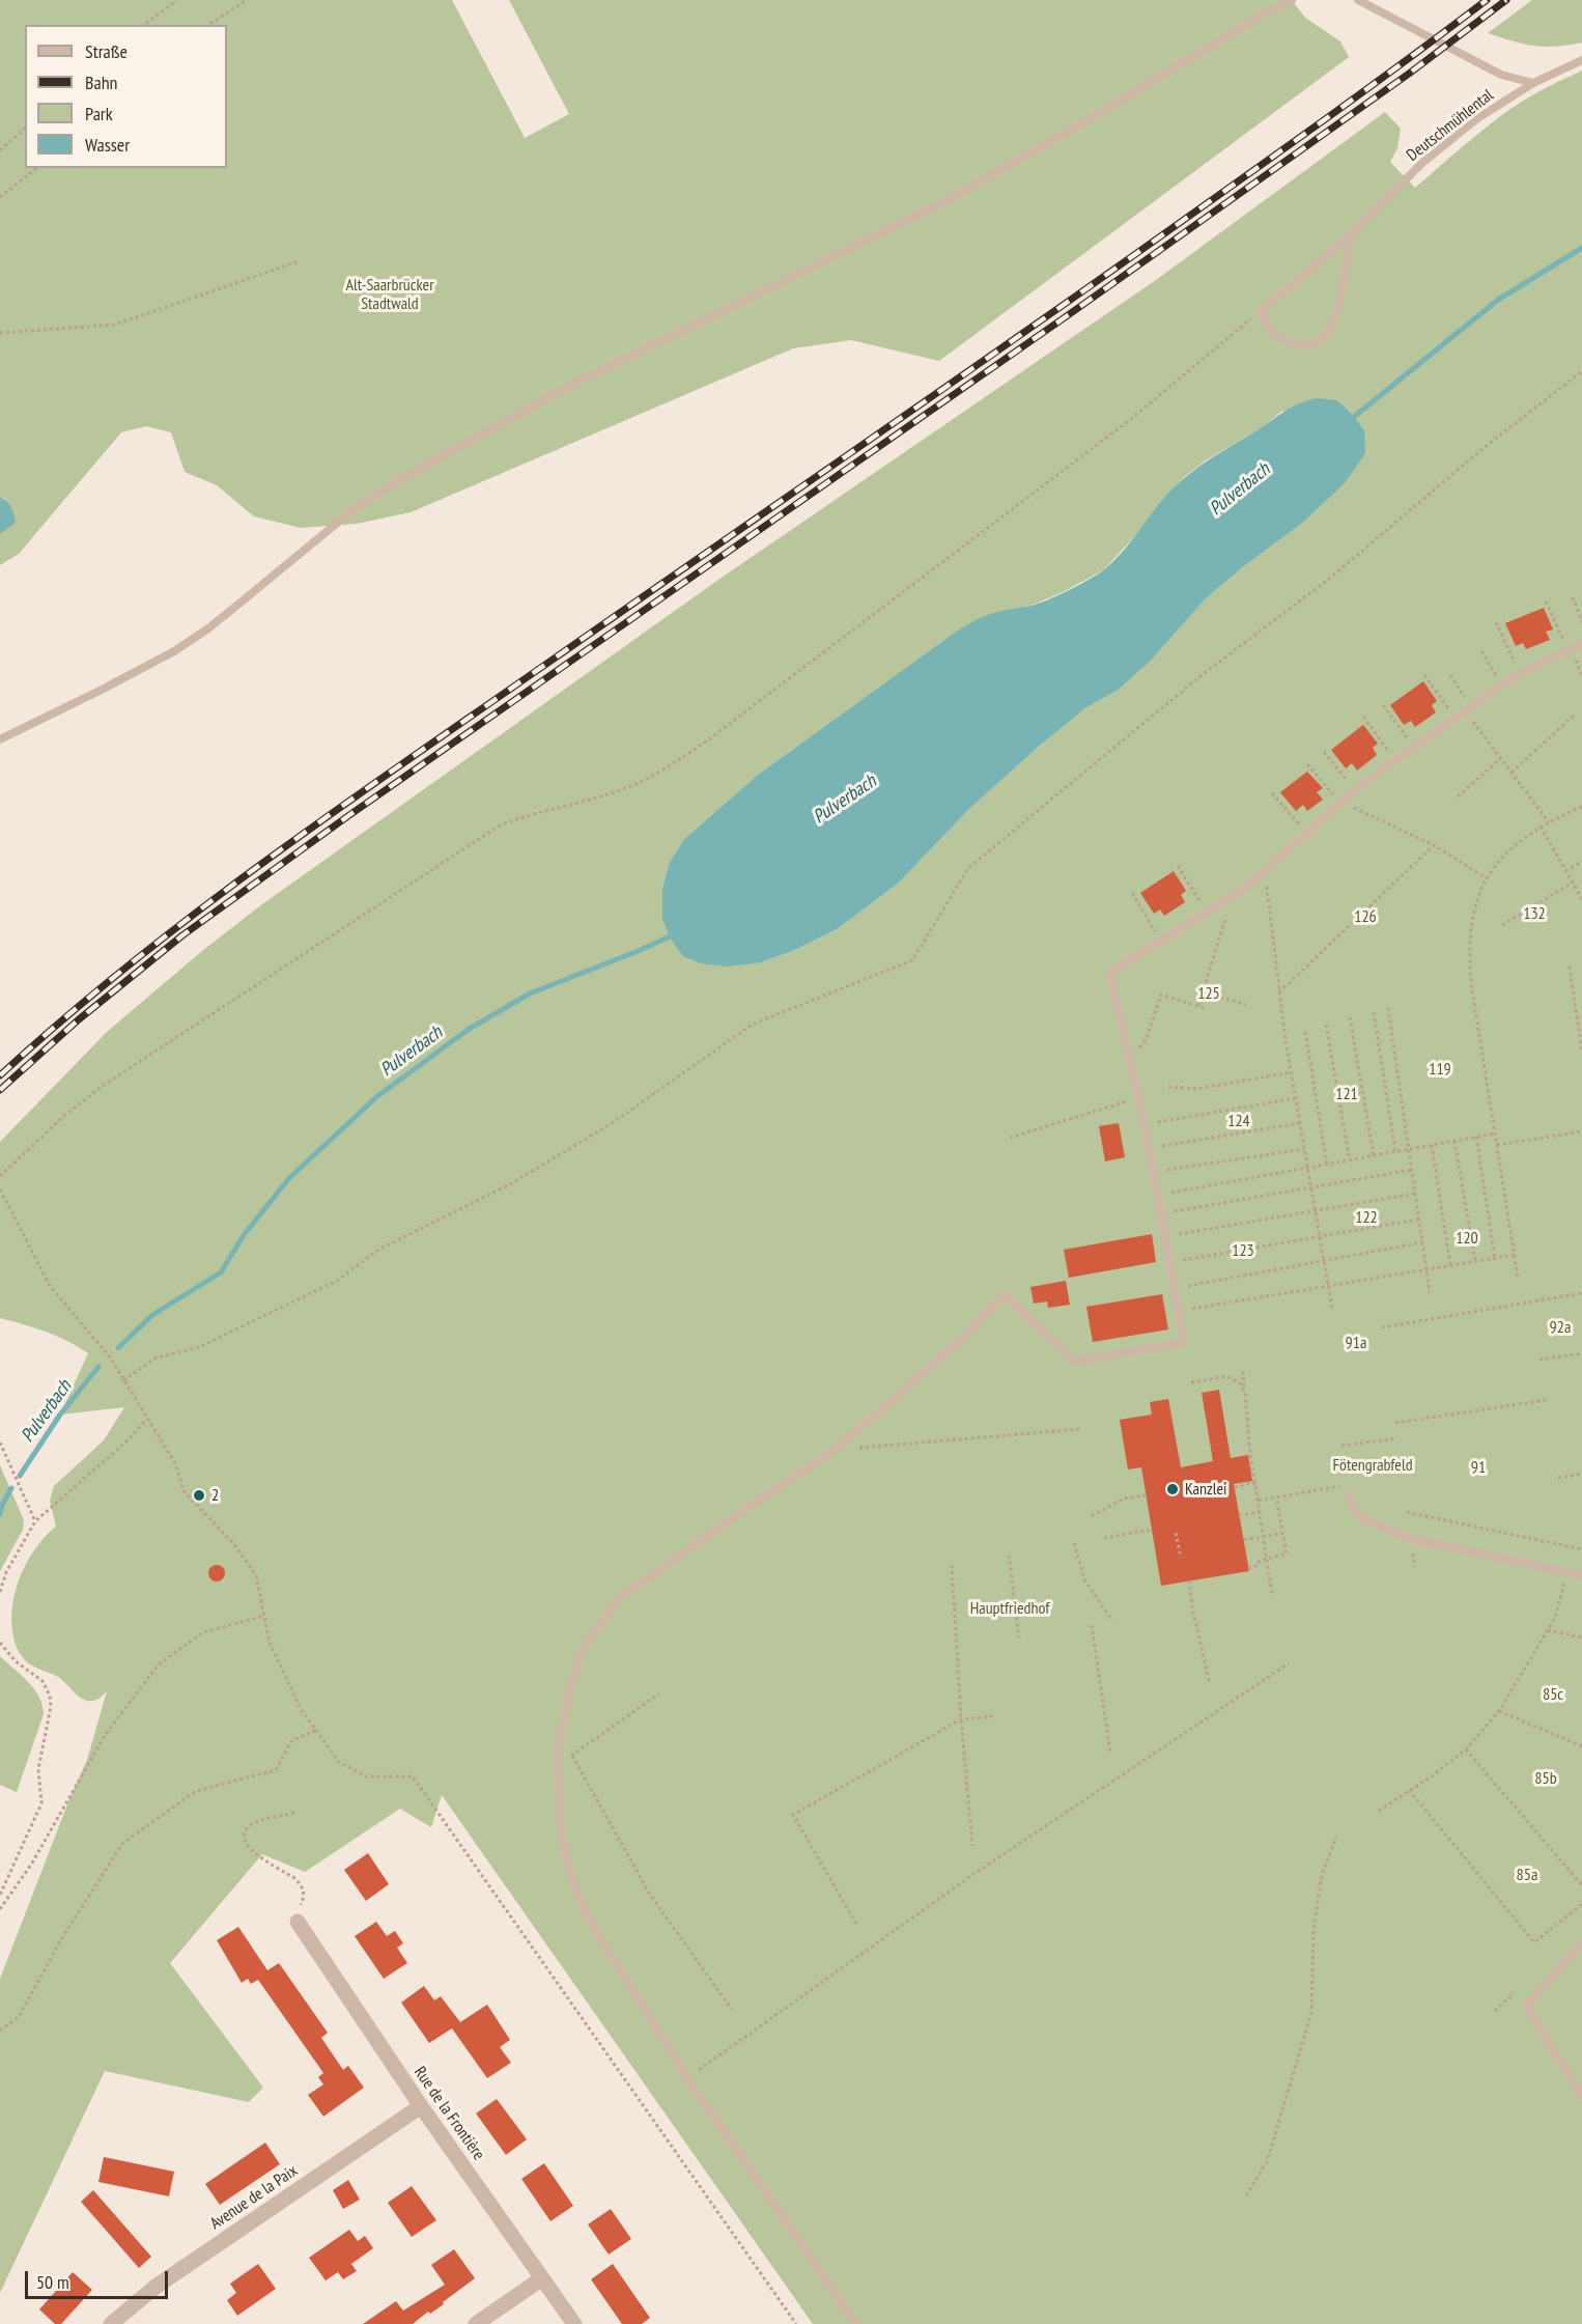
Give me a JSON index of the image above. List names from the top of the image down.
{
  "streets": {
    "street": ["Rue de la Frontière", "Avenue de la Paix"],
    "lane": ["Deutschmühlental"]
  },
  "crossings": [
    ["Rue de la Frontière", "Avenue de la Paix"]
  ],
  "water": ["Pulverbach"],
  "parks": [
    "Alt-Saarbrücker Stadtwald",
    "132",
    "126",
    "125",
    "119",
    "121",
    "124",
    "122",
    "120",
    "123",
    "92a",
    "91a",
    "Fötengrabfeld",
    "91",
    "Hauptfriedhof",
    "85c",
    "85b",
    "85a"
  ],
  "places": ["Kanzlei", "2"],
  "legend": [
    "Straße",
    "Bahn",
    "Park",
    "Wasser"
  ],
  "scale_bar": "50 m"
}
